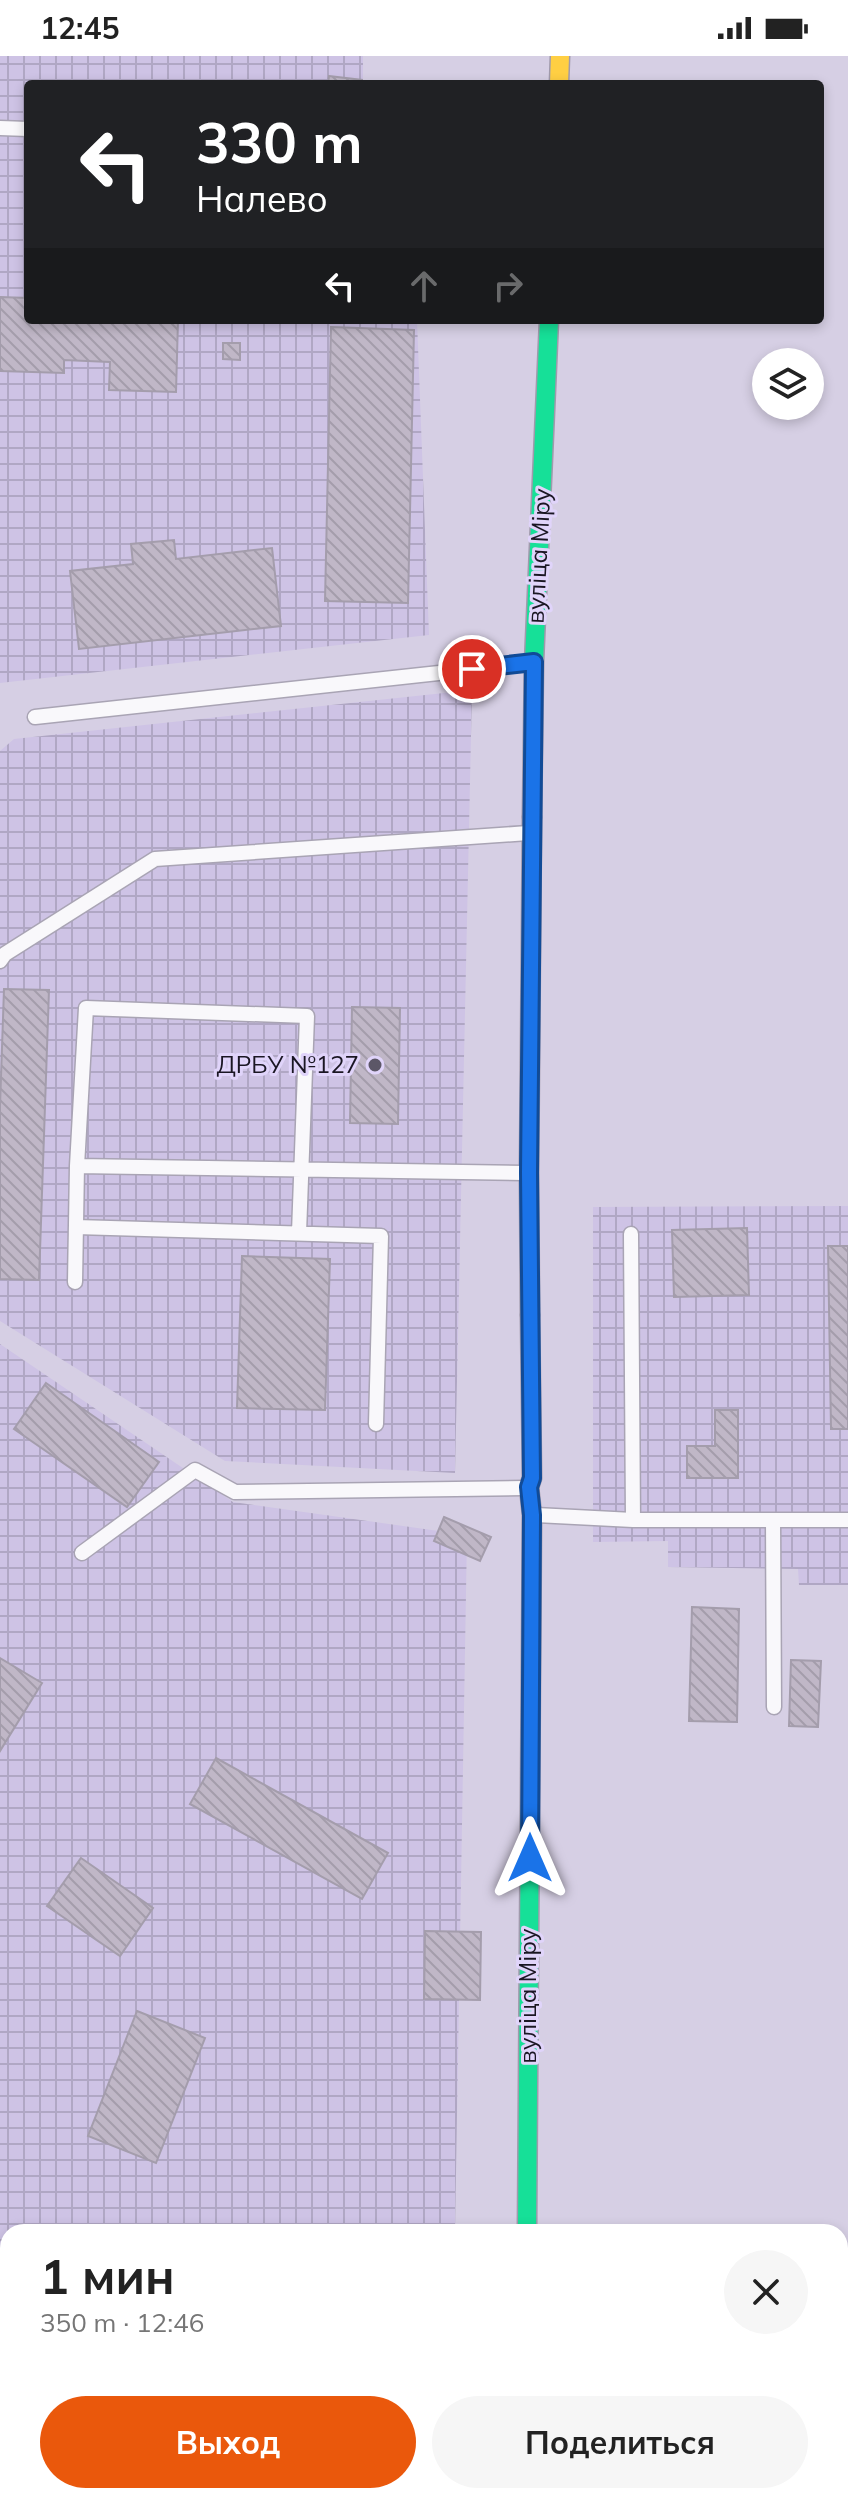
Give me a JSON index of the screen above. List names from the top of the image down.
{
  "streets": {
    "main road": ["вуліца Міру"]
  },
  "places": ["ДРБУ №127"],
  "page": {
    "status": "12:45",
    "turn": ["330 m", "Налево"],
    "heading": ["1 мин", "350 m · 12:46"],
    "buttons": ["Выход", "Поделиться"]
  }
}
